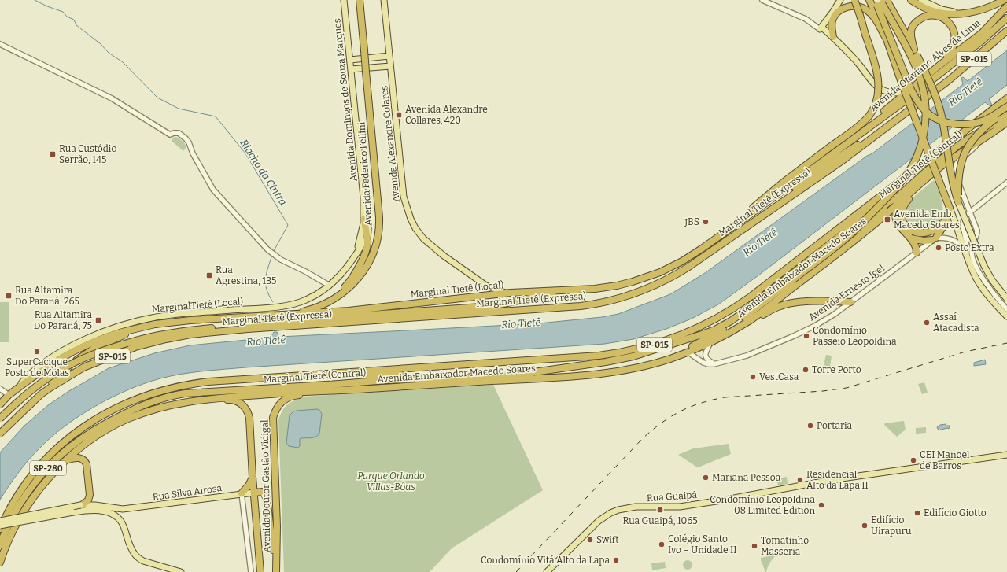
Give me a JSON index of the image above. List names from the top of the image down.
{
  "streets": {
    "highway": [
      "SP-015",
      "Avenida Otaviano Alves de Lima",
      "Marginal Tietê (Central)",
      "Avenida Federico Fellini",
      "Marginal Tietê (Expressa)",
      "Avenida Embaixador Macedo Soares",
      "Marginal Tietê (Local)",
      "SP-280",
      "Avenida Doutor Gastão Vidigal"
    ],
    "main road": [
      "Avenida Domingos de Souza Marques",
      "Avenida Alexandre Colares",
      "MarginalTietê (Local)",
      "Rua Silva Airosa",
      "Rua Guaipá"
    ],
    "street": ["Avenida Ernesto Igel"]
  },
  "crossings": [
    ["Avenida Domingos de Souza Marques", "MarginalTietê (Local)"],
    ["Avenida Alexandre Colares", "Marginal Tietê (Local)"],
    ["Marginal Tietê (Central)", "Avenida Embaixador Macedo Soares"],
    ["Marginal Tietê (Central)", "SP-280"],
    ["Avenida Federico Fellini", "Marginal Tietê (Local)"],
    ["Avenida Embaixador Macedo Soares", "Avenida Doutor Gastão Vidigal"],
    ["Avenida Doutor Gastão Vidigal", "Rua Silva Airosa"]
  ],
  "water": ["Rio Tietê", "Riacho da Cintra"],
  "parks": ["Parque Orlando Villas-Bôas"],
  "places": {
    "transit": [
      "Avenida Alexandre Collares, 420",
      "Rua Custódio Serrão, 145",
      "Avenida Emb. Macedo Soares",
      "Rua Agrestina, 135",
      "Rua Altamira Do Paraná, 265",
      "Rua Altamira Do Paraná, 75",
      "Rua Guaipá, 1065"
    ],
    "other": [
      "JBS",
      "Posto Extra",
      "Assaí Atacadista",
      "Condomínio Passeio Leopoldina",
      "SuperCacique Posto de Molas",
      "Torre Porto",
      "VestCasa",
      "Portaria",
      "CEI Manoel de Barros",
      "Mariana Pessoa",
      "Residencial Alto da Lapa II",
      "Condomínio Leopoldina 08 Limited Edition",
      "Edifício Giotto",
      "Edifício Uirapuru",
      "Swift",
      "Colégio Santo Ivo – Unidade II",
      "Tomatinho Masseria",
      "Condomínio Vitá Alto da Lapa"
    ]
  }
}
